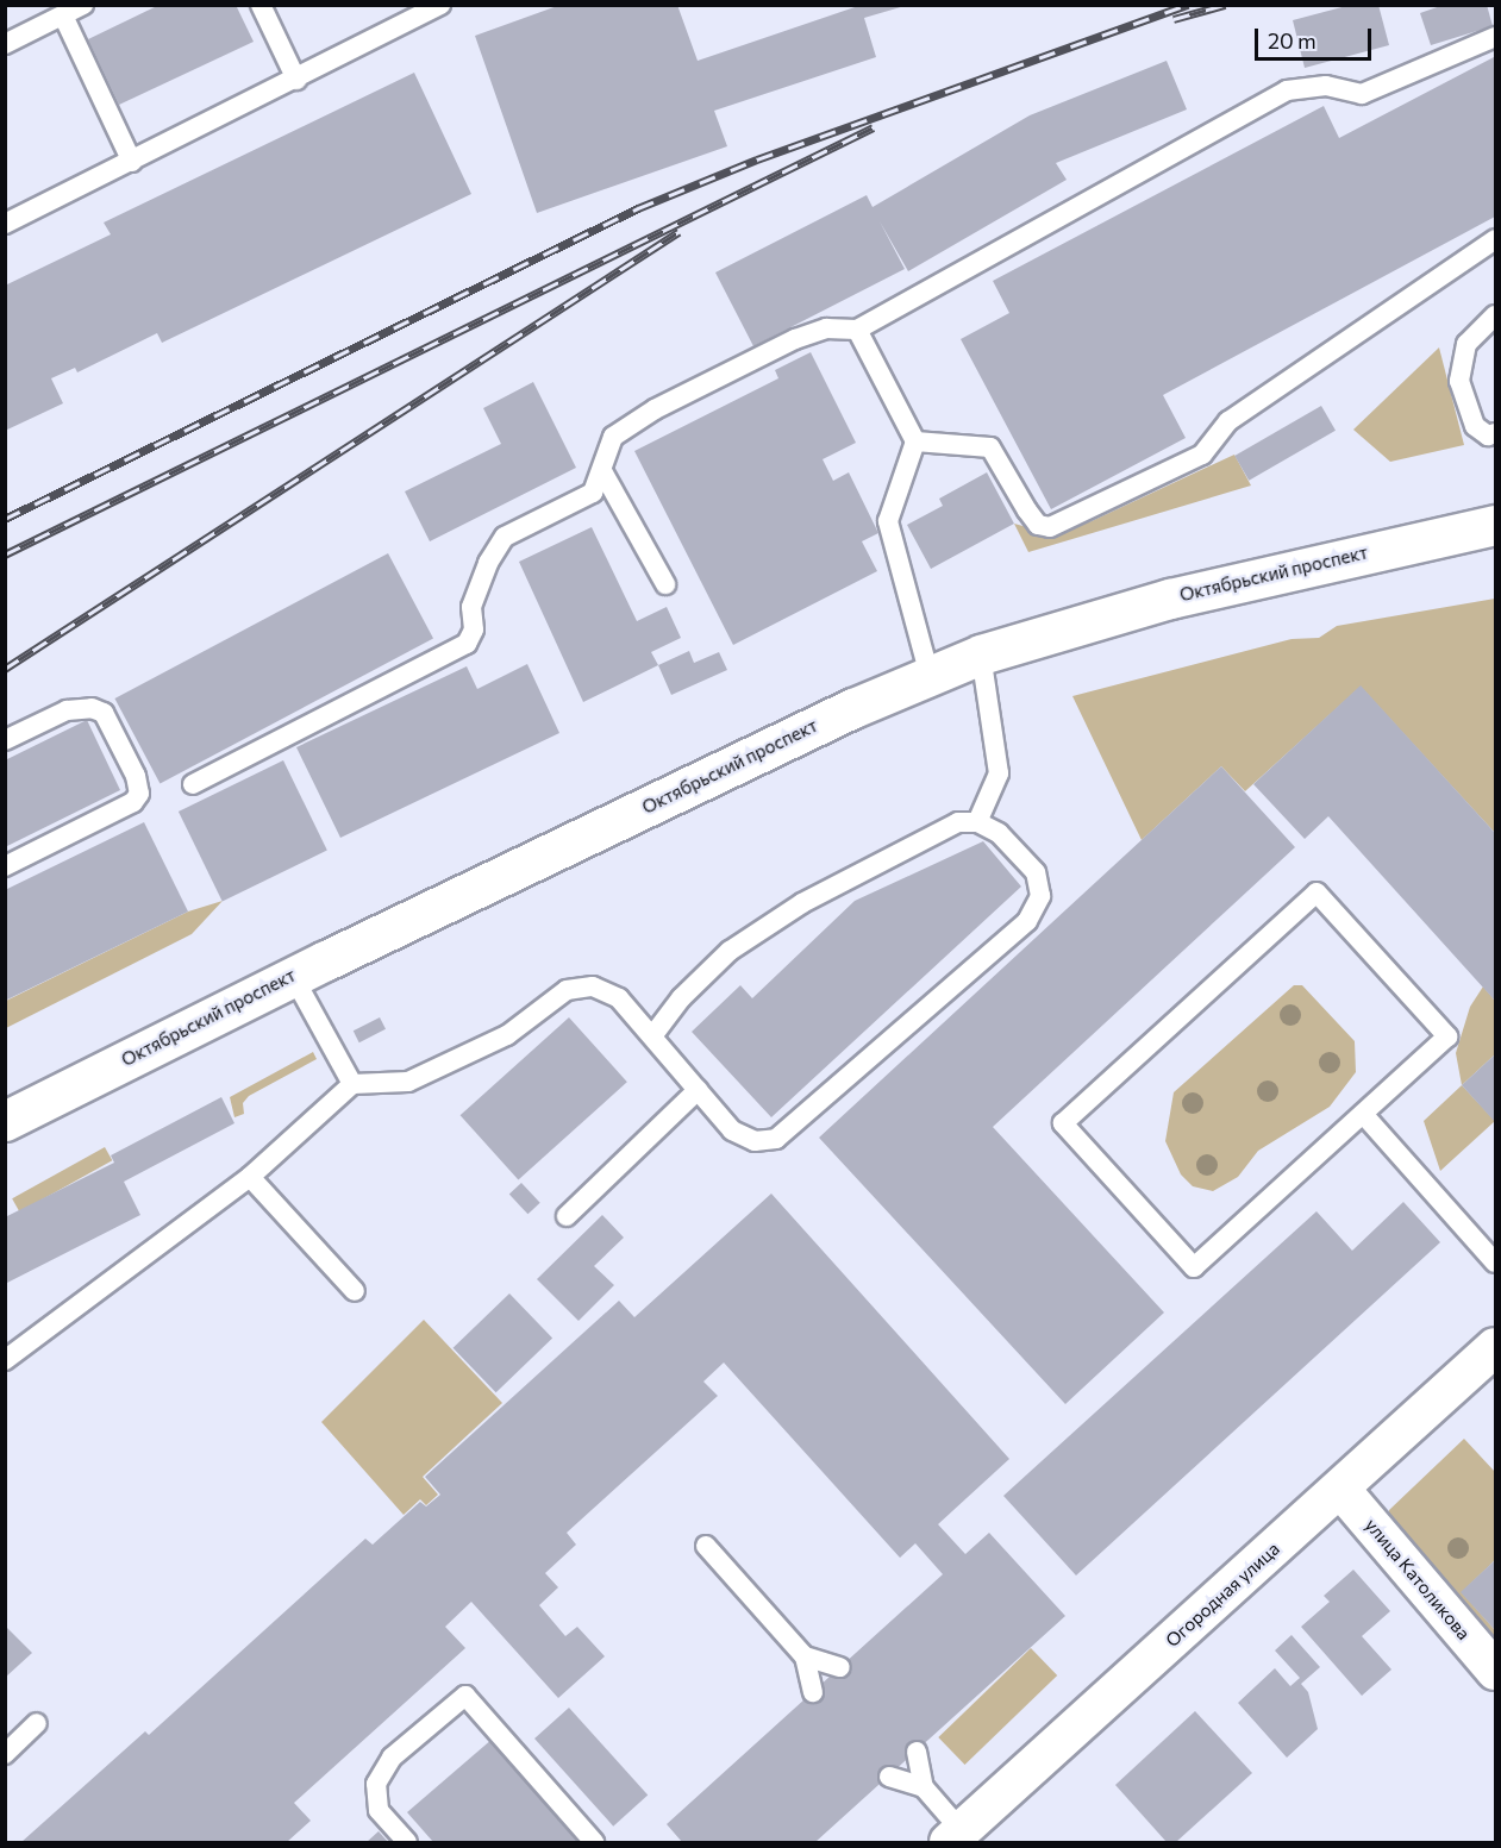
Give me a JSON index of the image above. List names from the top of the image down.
{
  "streets": {
    "main road": ["Октябрьский проспект"],
    "street": ["улица Католикова", "Огородная улица"]
  },
  "crossings": [
    ["улица Католикова", "Огородная улица"]
  ],
  "scale_bar": "20 m"
}
